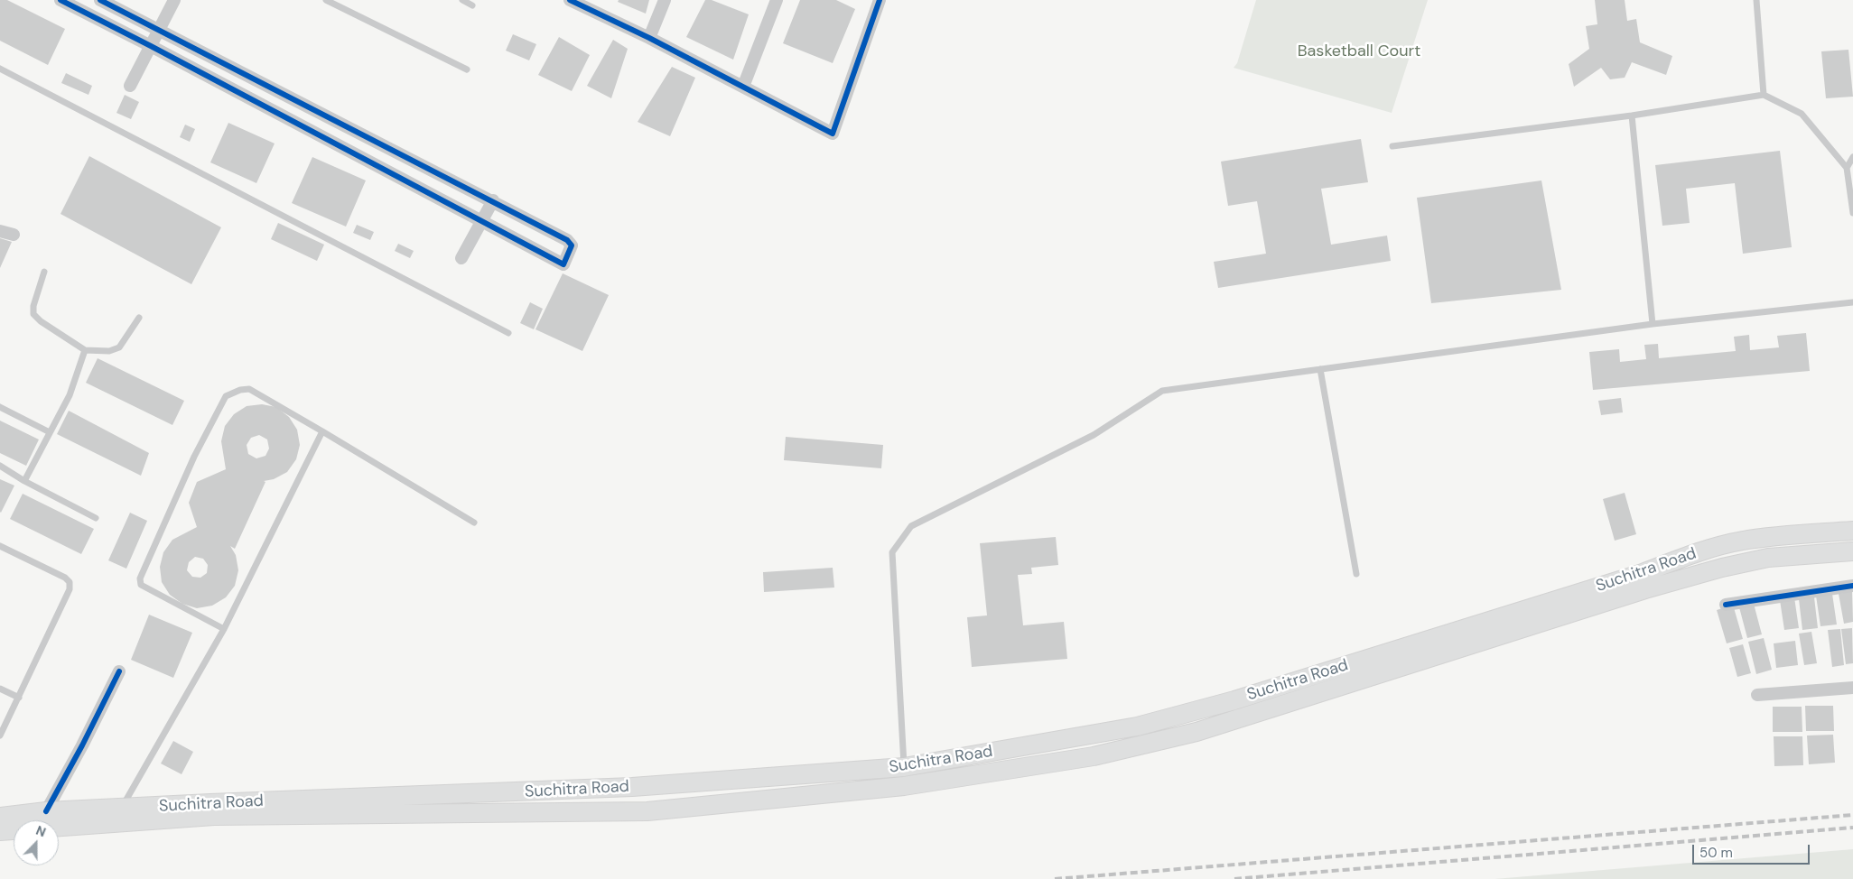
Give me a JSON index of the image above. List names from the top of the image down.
{
  "streets": {
    "main road": ["Suchitra Road"]
  },
  "parks": ["Basketball Court"],
  "scale_bar": "50 m",
  "north": "top"
}
